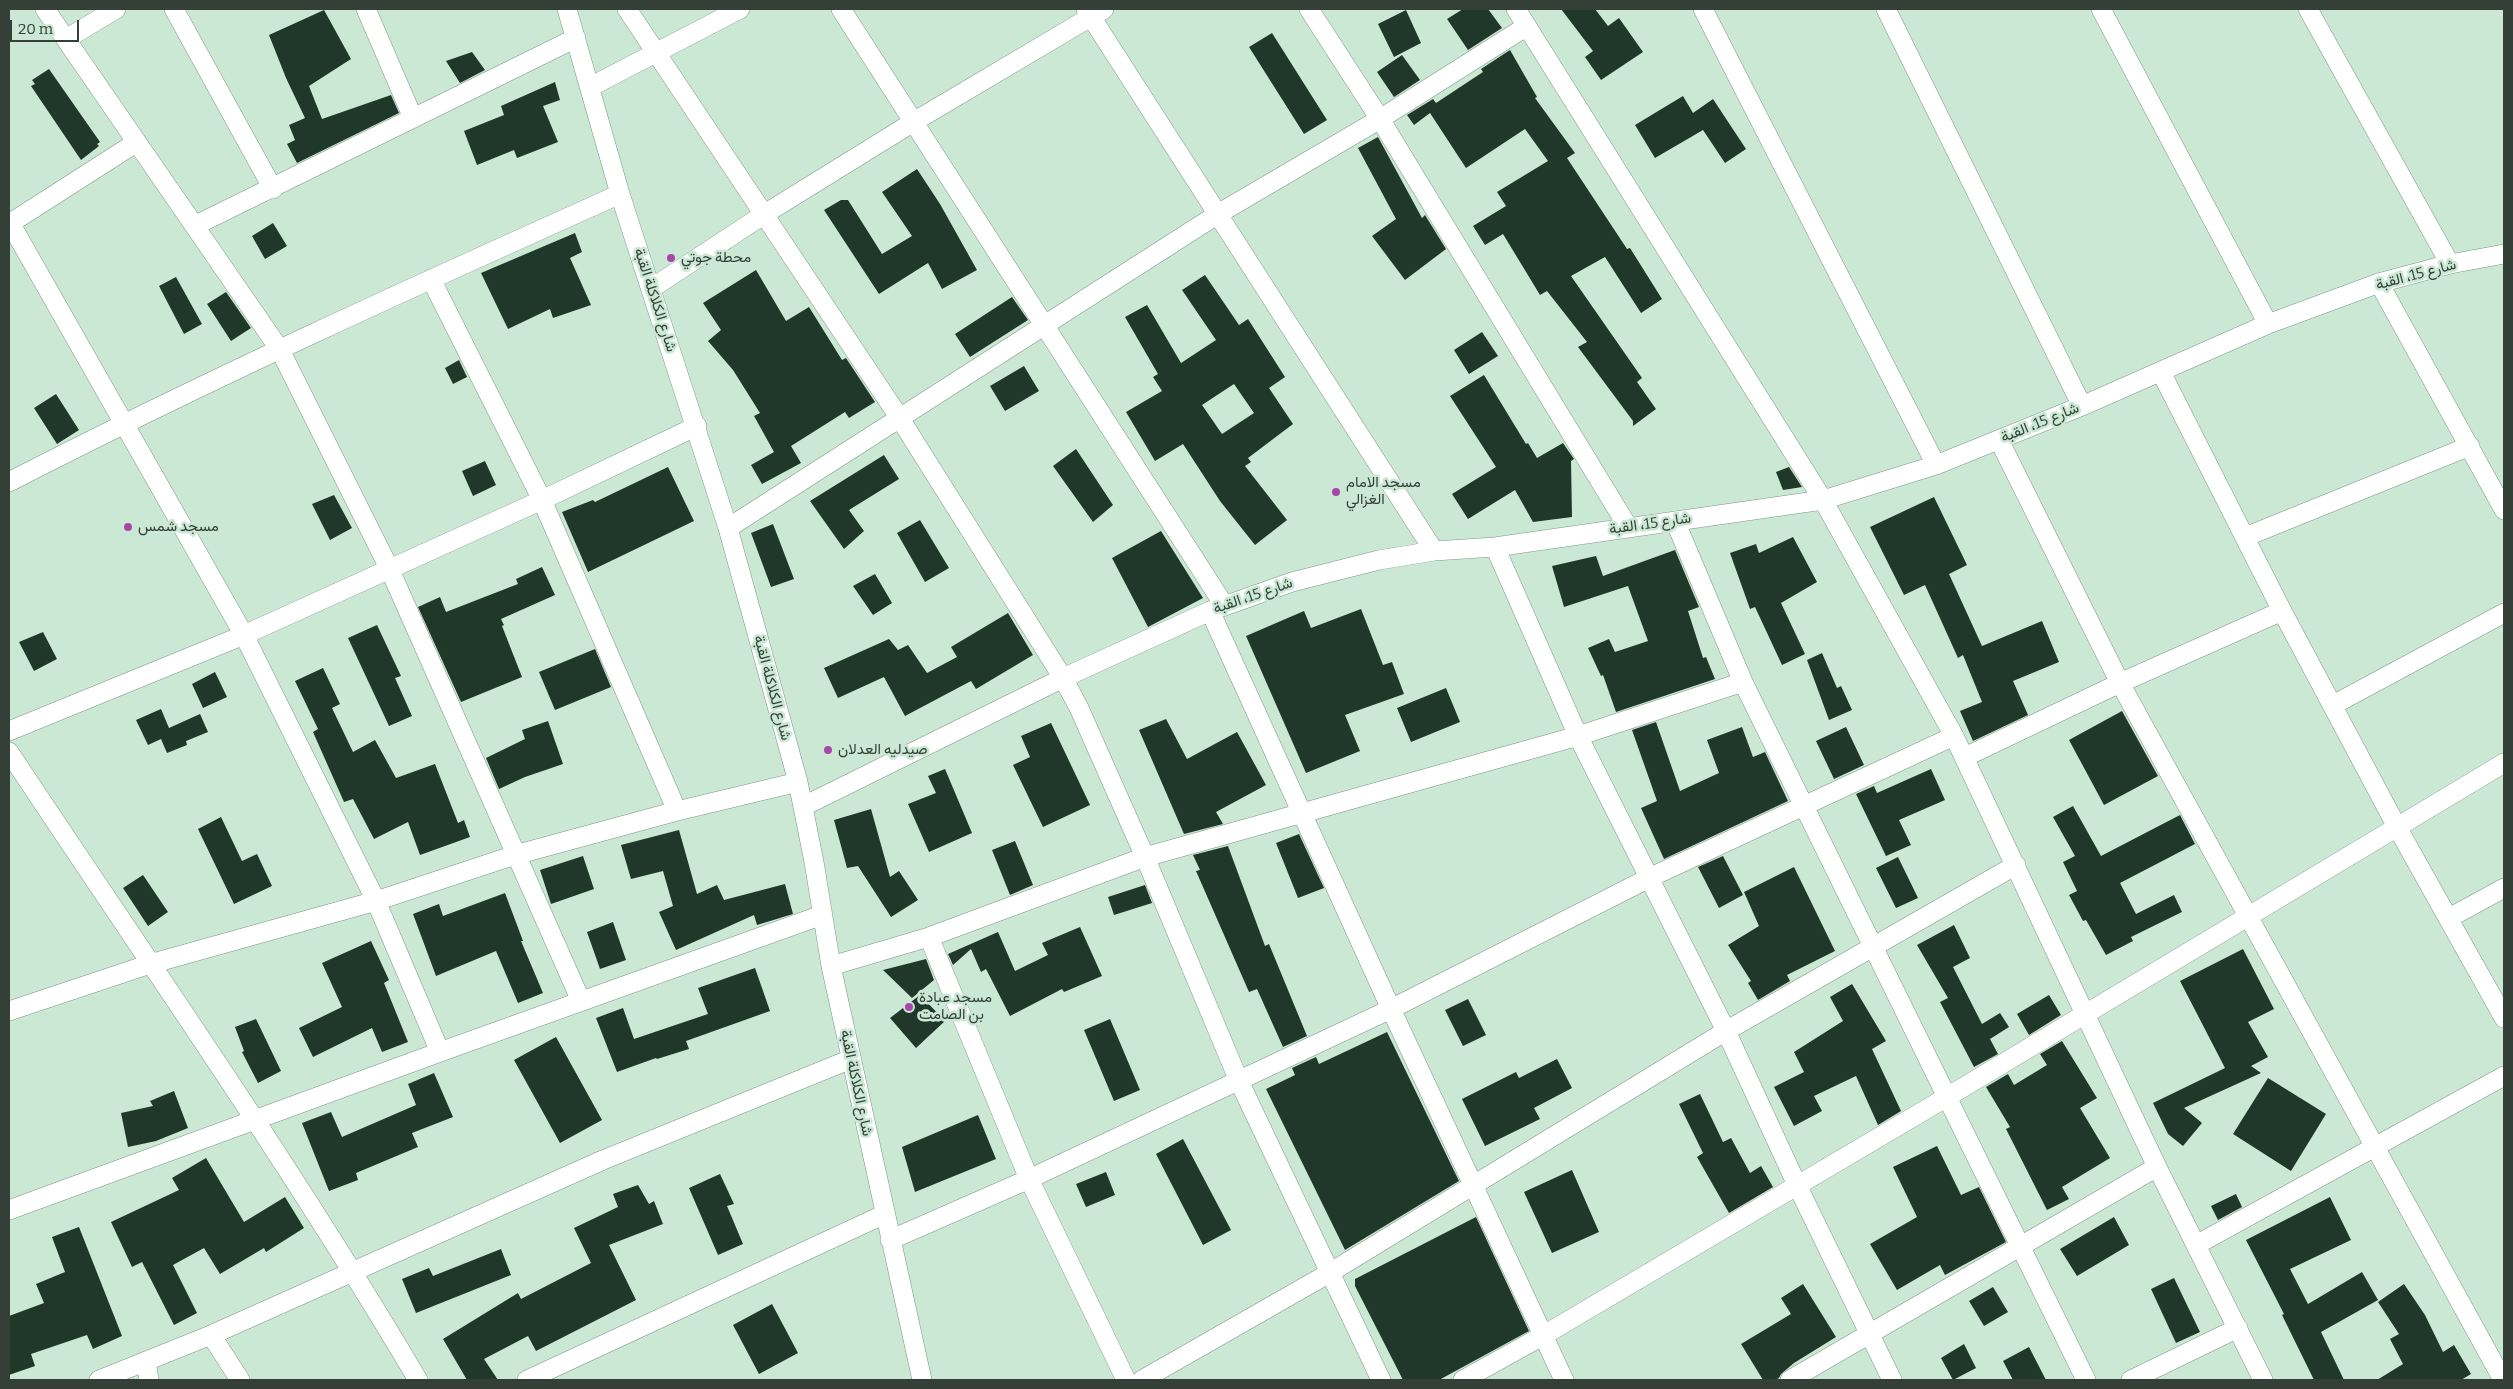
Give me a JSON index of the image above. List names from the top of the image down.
{
  "streets": {
    "street": ["شارع 15، القبة", "شارع الكلاكلة القبة"]
  },
  "crossings": [
    ["شارع 15، القبة", "شارع الكلاكلة القبة"]
  ],
  "places": [
    "محطة جوتي",
    "مسجد الامام الغزالي",
    "مسجد شمس",
    "صيدليه العدلان",
    "مسجد عبادة بن الصامت"
  ],
  "scale_bar": "20 m"
}
